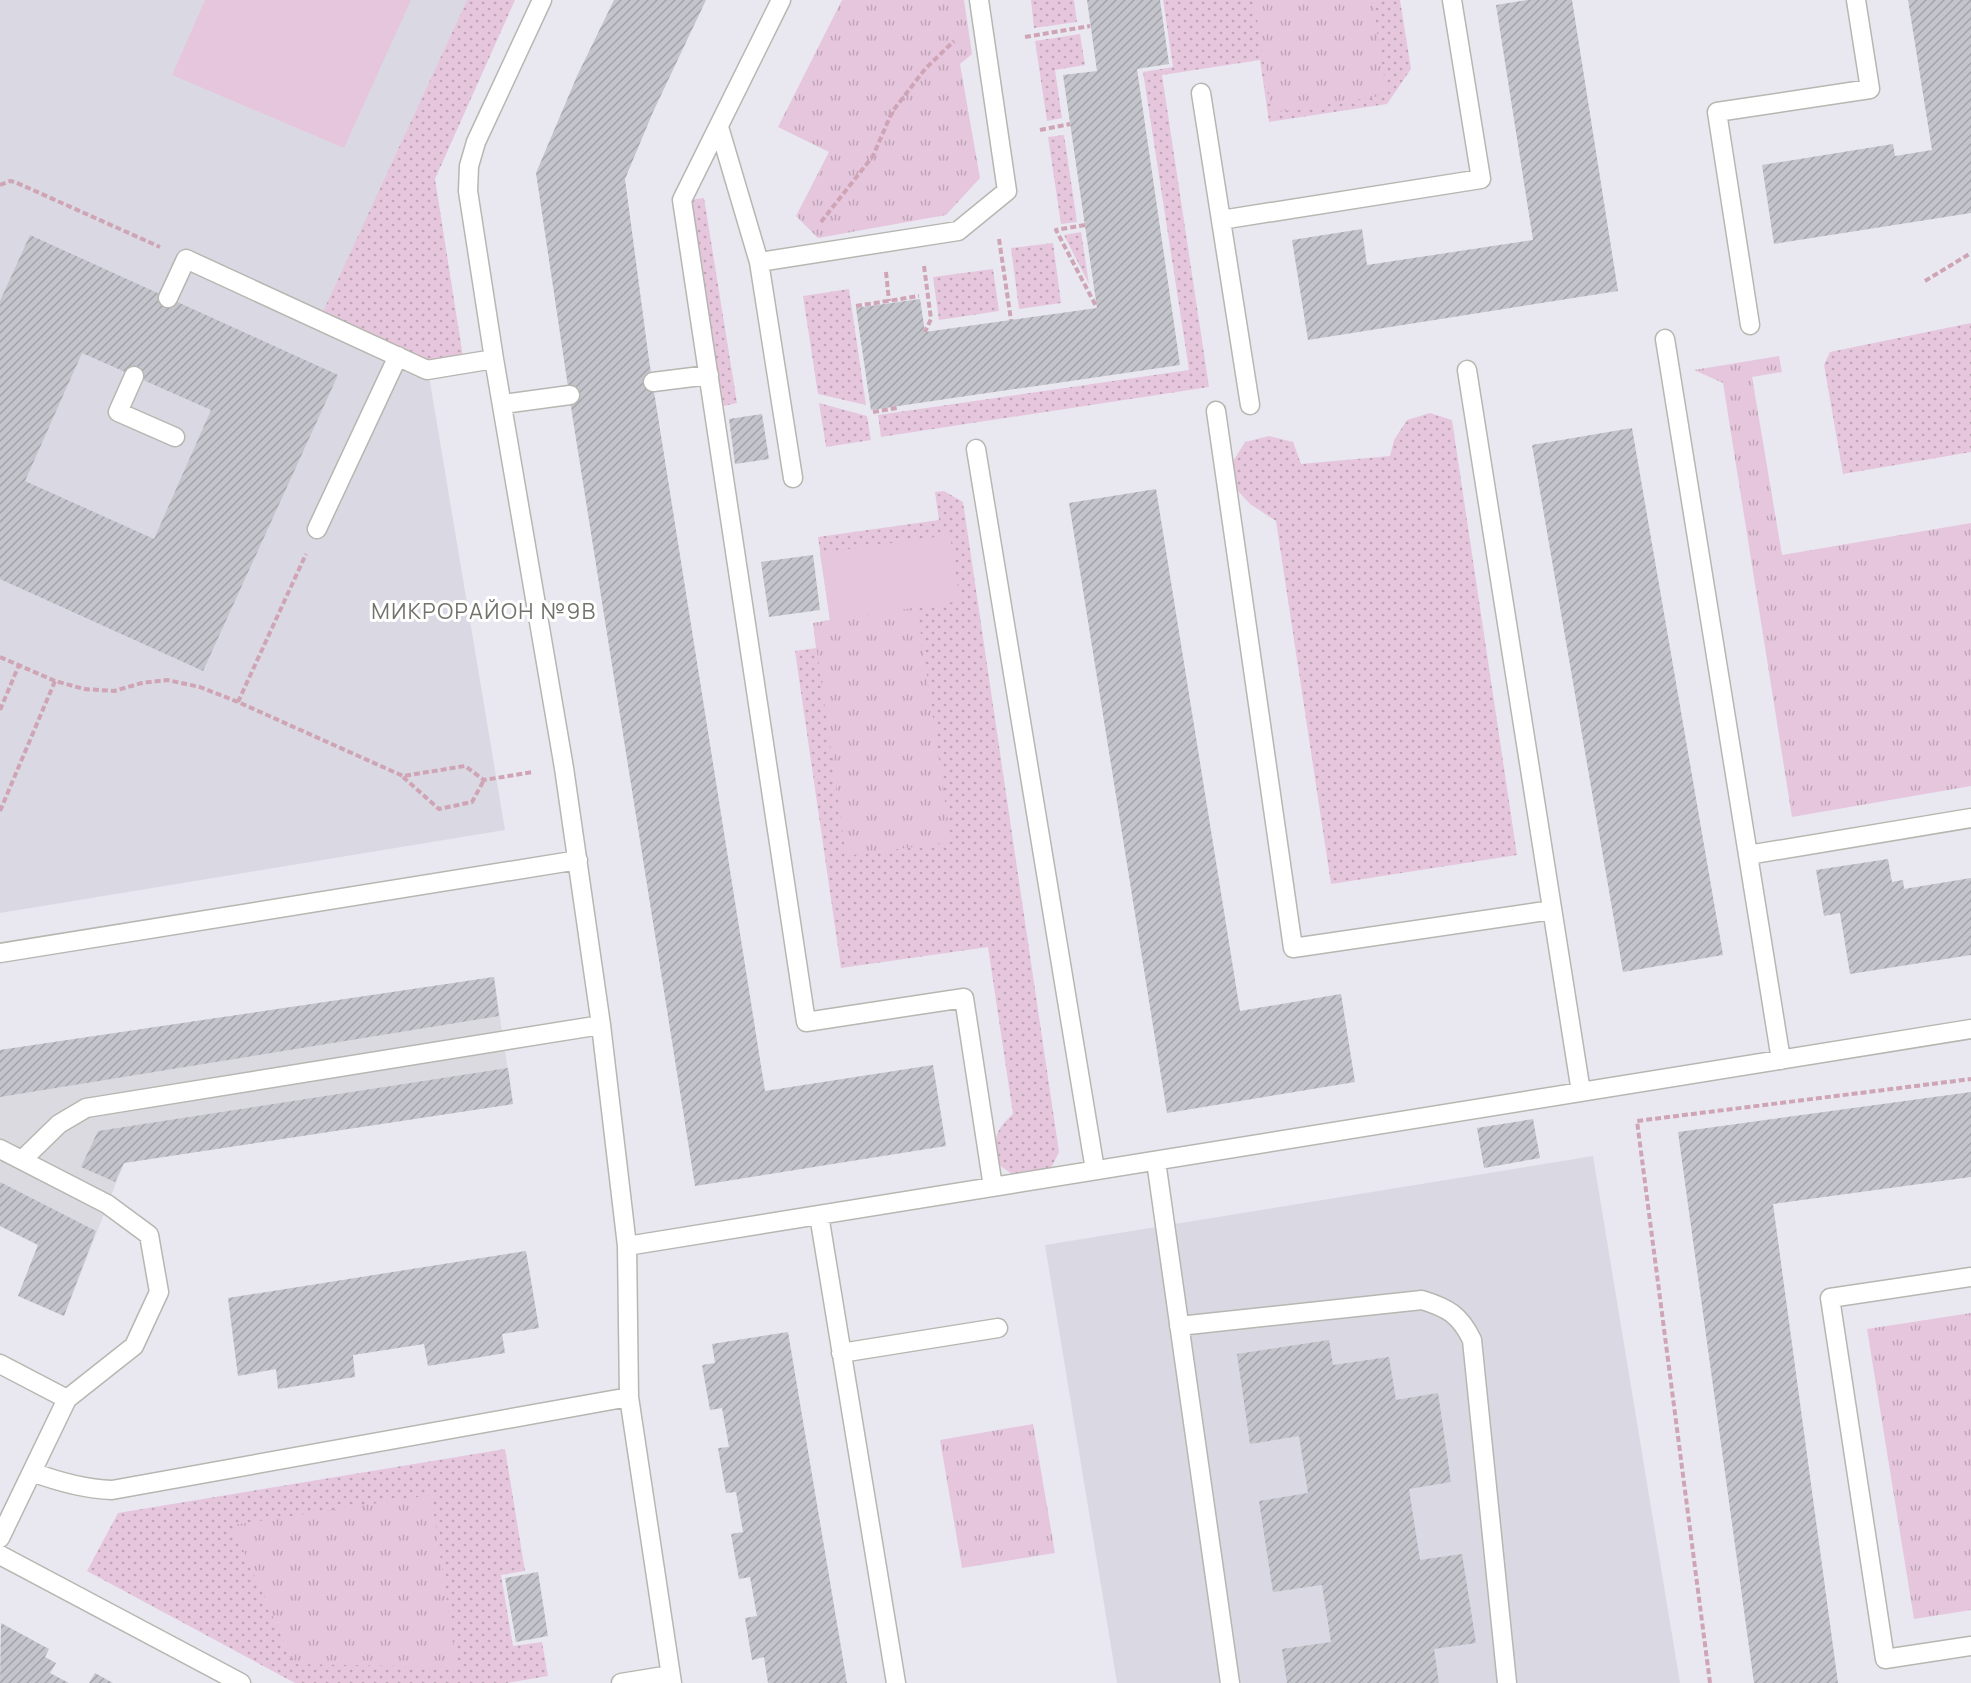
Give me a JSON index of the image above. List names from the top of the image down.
{
  "districts": ["МИКРОРАЙОН №9В"]
}
